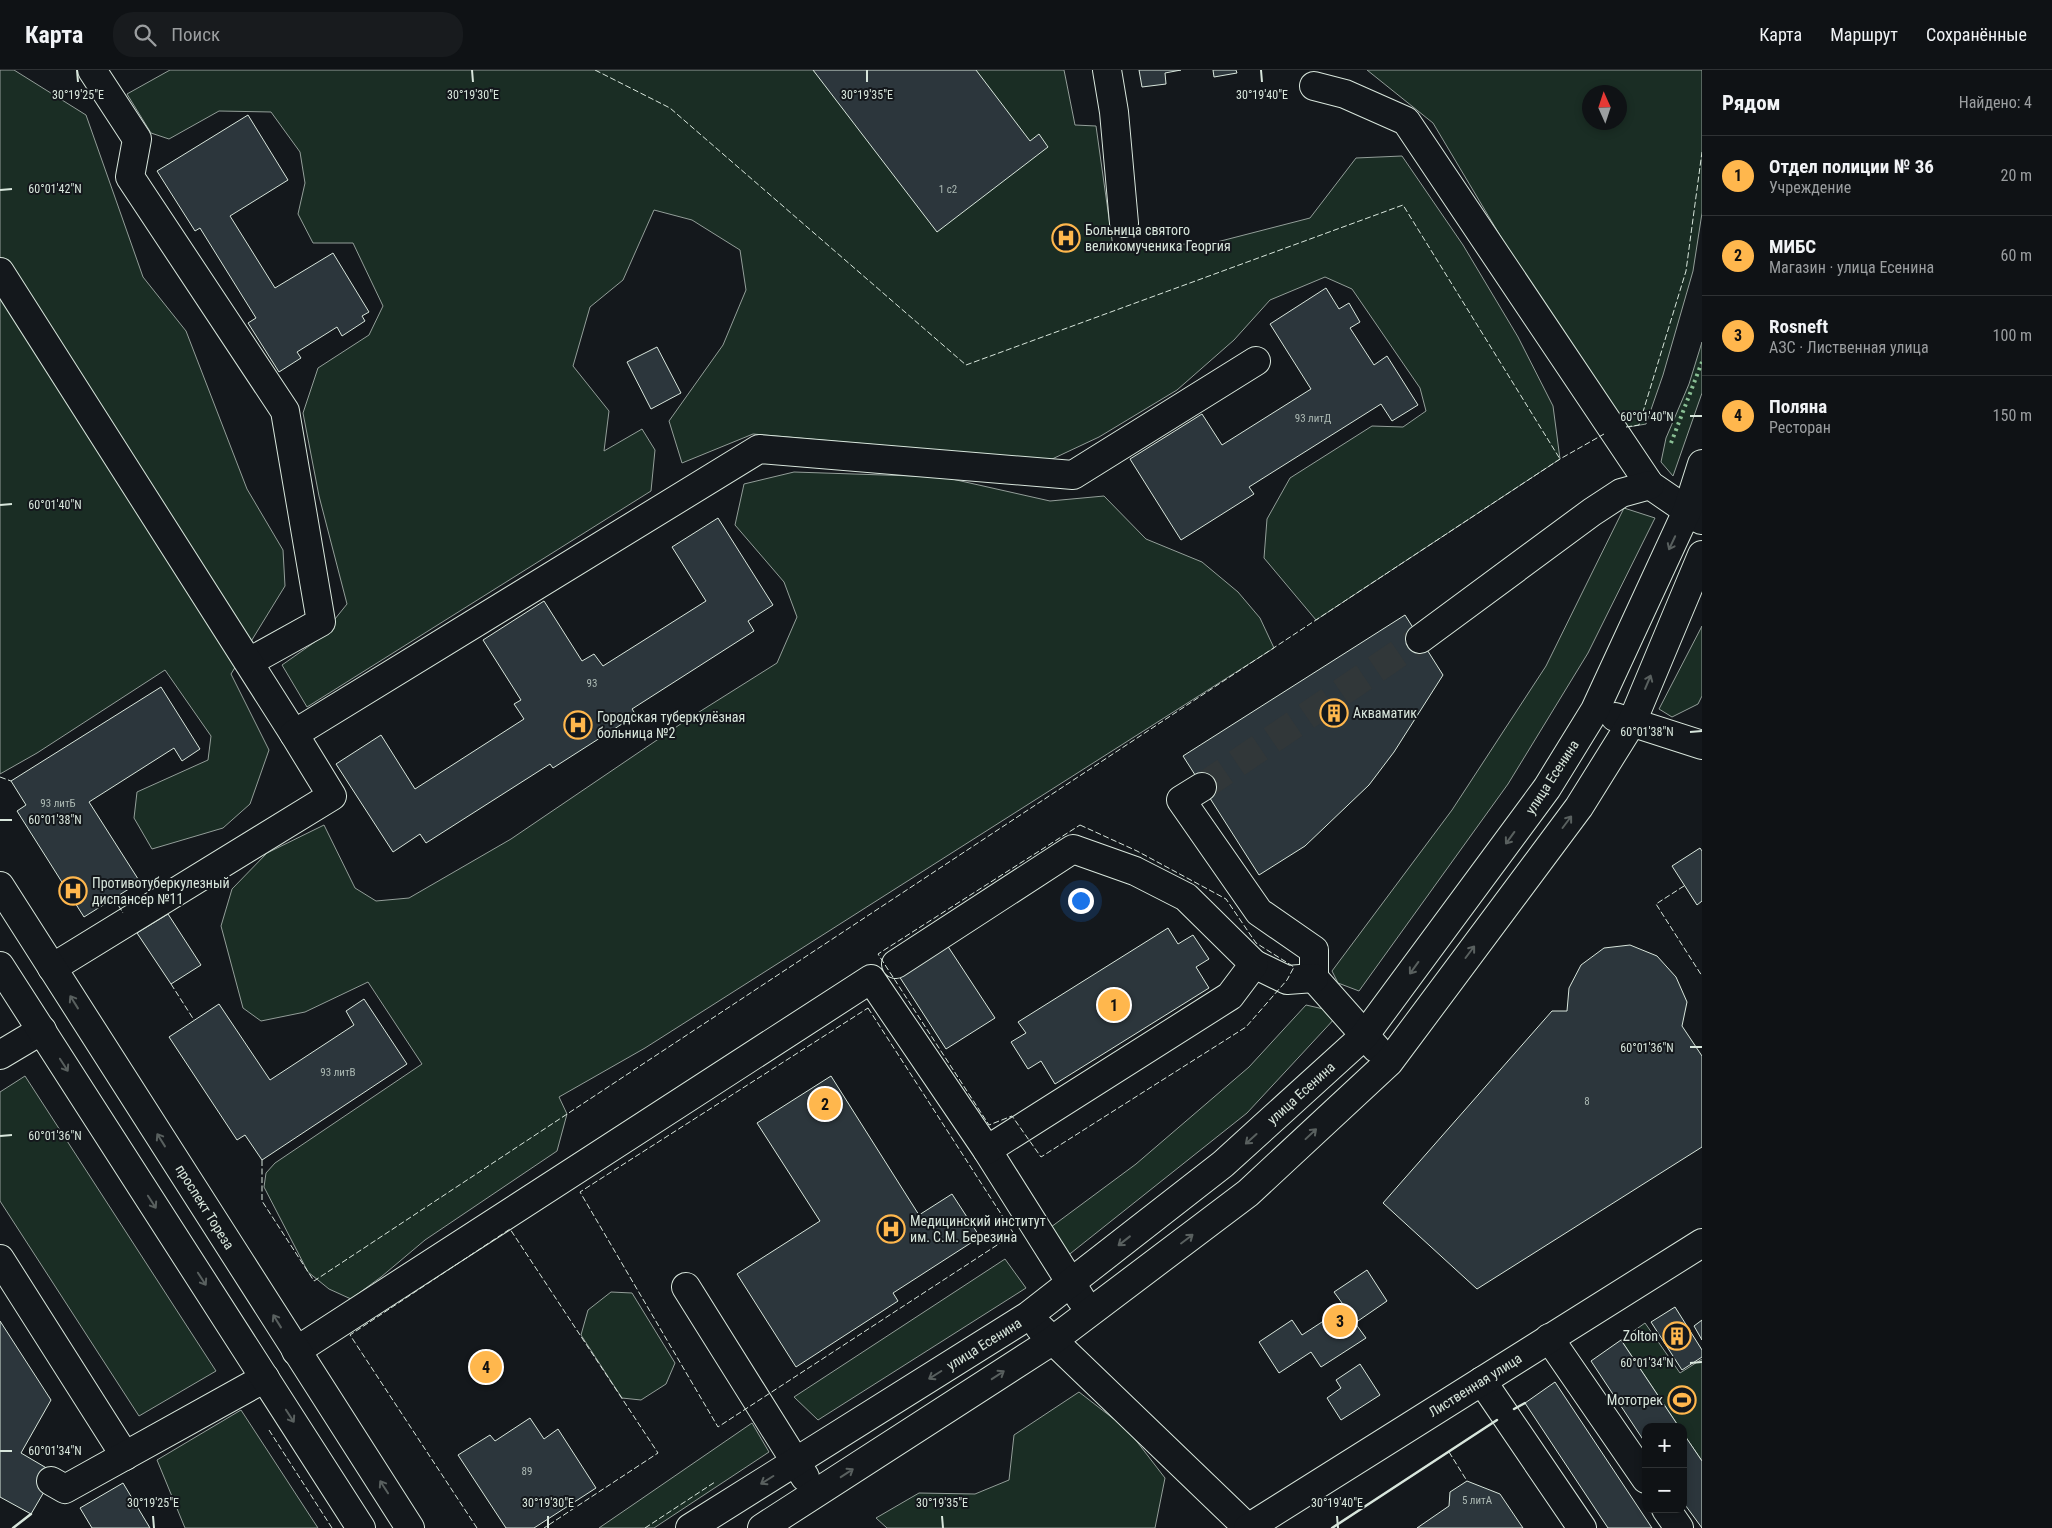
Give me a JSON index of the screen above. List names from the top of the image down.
{
  "streets": {
    "street": ["улица Есенина", "проспект Тореза", "Лиственная улица"]
  },
  "places": {
    "hospital": [
      "Больница святого великомученика Георгия",
      "Городская туберкулёзная больница №2",
      "Противотуберкулезный диспансер №11",
      "Медицинский институт им. С.М. Березина"
    ],
    "building": ["Акваматик", "Zolton"],
    "sports": ["Мототрек"]
  },
  "house_numbers": [
    "1 с2",
    "93 литД",
    "93",
    "93 литБ",
    "93 литВ",
    "8",
    "89",
    "5 литА"
  ],
  "north": "top",
  "page": {
    "header": "Карта",
    "search": "Поиск",
    "nav": ["Карта", "Маршрут", "Сохранённые"],
    "heading": ["Рядом", "Найдено: 4"],
    "list": [
      {
        "mark": "1",
        "name": "Отдел полиции № 36",
        "note": "Учреждение",
        "value": "20 m"
      },
      {
        "mark": "2",
        "name": "МИБС",
        "note": "Магазин · улица Есенина",
        "value": "60 m"
      },
      {
        "mark": "3",
        "name": "Rosneft",
        "note": "АЗС · Лиственная улица",
        "value": "100 m"
      },
      {
        "mark": "4",
        "name": "Поляна",
        "note": "Ресторан",
        "value": "150 m"
      }
    ],
    "pins": [
      "1",
      "2",
      "3",
      "4"
    ],
    "map_buttons": ["+", "−"]
  },
  "coordinates": [
    "30°19'25\"E",
    "30°19'30\"E",
    "30°19'35\"E",
    "30°19'40\"E",
    "60°01'42\"N",
    "60°01'40\"N",
    "60°01'38\"N",
    "60°01'36\"N",
    "60°01'34\"N"
  ]
}
